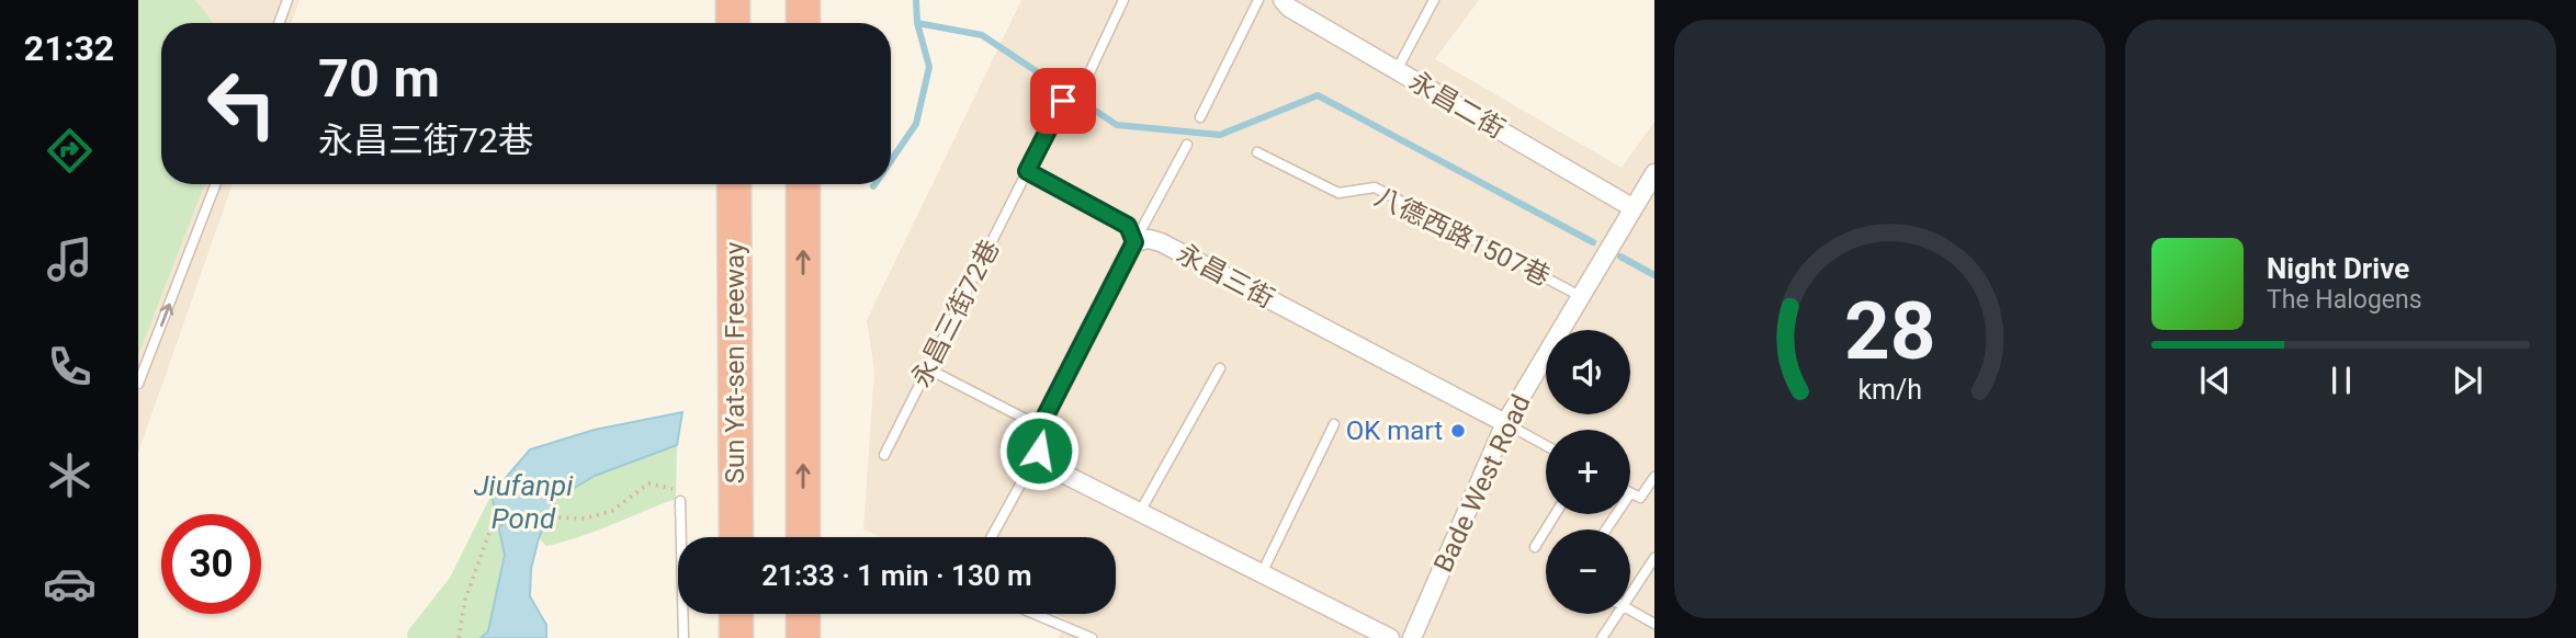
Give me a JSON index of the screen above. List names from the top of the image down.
{
  "streets": {
    "highway": ["Sun Yat-sen Freeway"],
    "street": ["永昌二街", "永昌三街", "Bade West Road"],
    "lane": ["八德西路1507巷", "永昌三街72巷"]
  },
  "crossings": [
    ["永昌二街", "Bade West Road"],
    ["八德西路1507巷", "Bade West Road"],
    ["永昌三街", "Bade West Road"]
  ],
  "water": ["Jiufanpi Pond"],
  "places": ["OK mart"],
  "page": {
    "tabs": "21:32",
    "turn": ["70 m", "永昌三街72巷"],
    "song": ["Night Drive", "The Halogens"],
    "map_buttons": ["+", "−"],
    "limit": "30",
    "trip": "21:33 · 1 min · 130 m",
    "gauge": ["28", "km/h"]
  }
}
